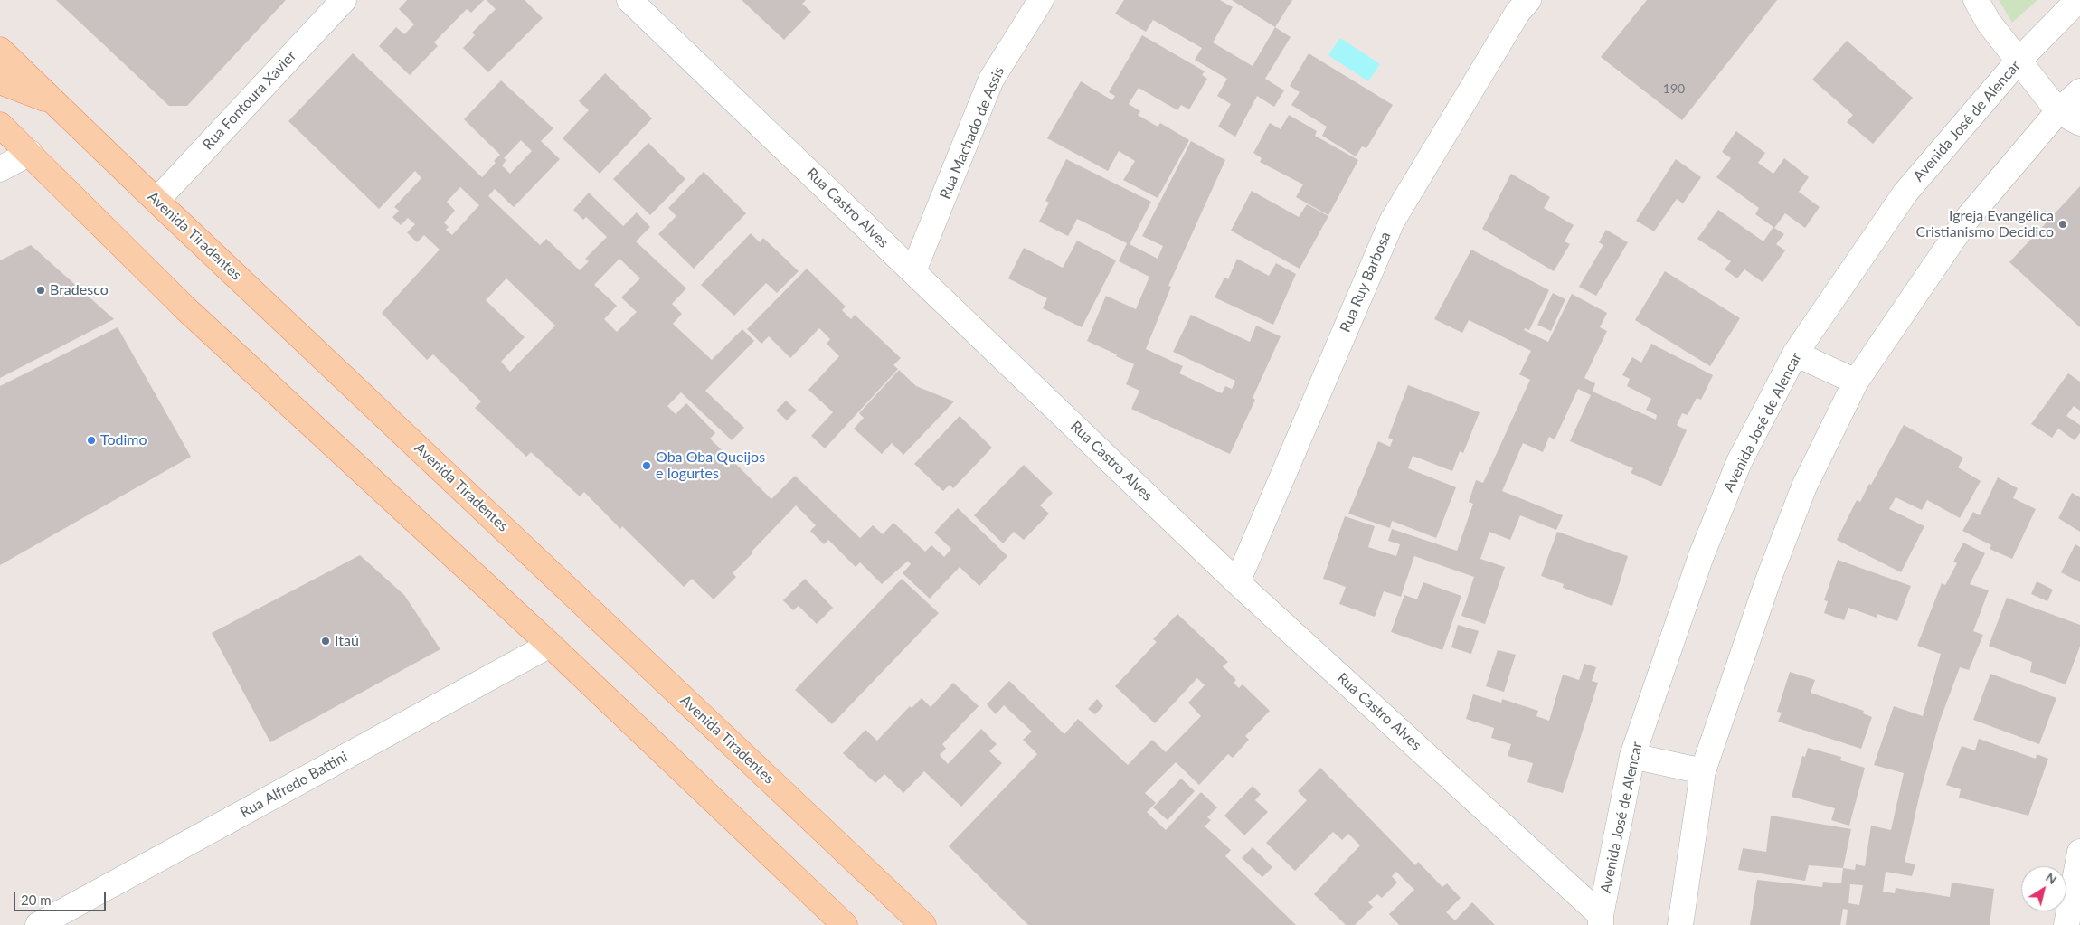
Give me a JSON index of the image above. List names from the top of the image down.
{
  "streets": {
    "main road": ["Avenida Tiradentes"],
    "street": [
      "Rua Fontoura Xavier",
      "Avenida José de Alencar",
      "Rua Machado de Assis",
      "Rua Castro Alves",
      "Rua Ruy Barbosa",
      "Rua Alfredo Battini"
    ]
  },
  "crossings": [
    ["Rua Fontoura Xavier", "Avenida Tiradentes"],
    ["Avenida José de Alencar", "Rua Castro Alves"],
    ["Rua Machado de Assis", "Rua Castro Alves"],
    ["Rua Castro Alves", "Rua Ruy Barbosa"]
  ],
  "places": [
    "Igreja Evangélica Cristianismo Decidico",
    "Bradesco",
    "Todimo",
    "Oba Oba Queijos e Iogurtes",
    "Itaú"
  ],
  "house_numbers": ["190"],
  "scale_bar": "20 m",
  "north": "top right"
}
